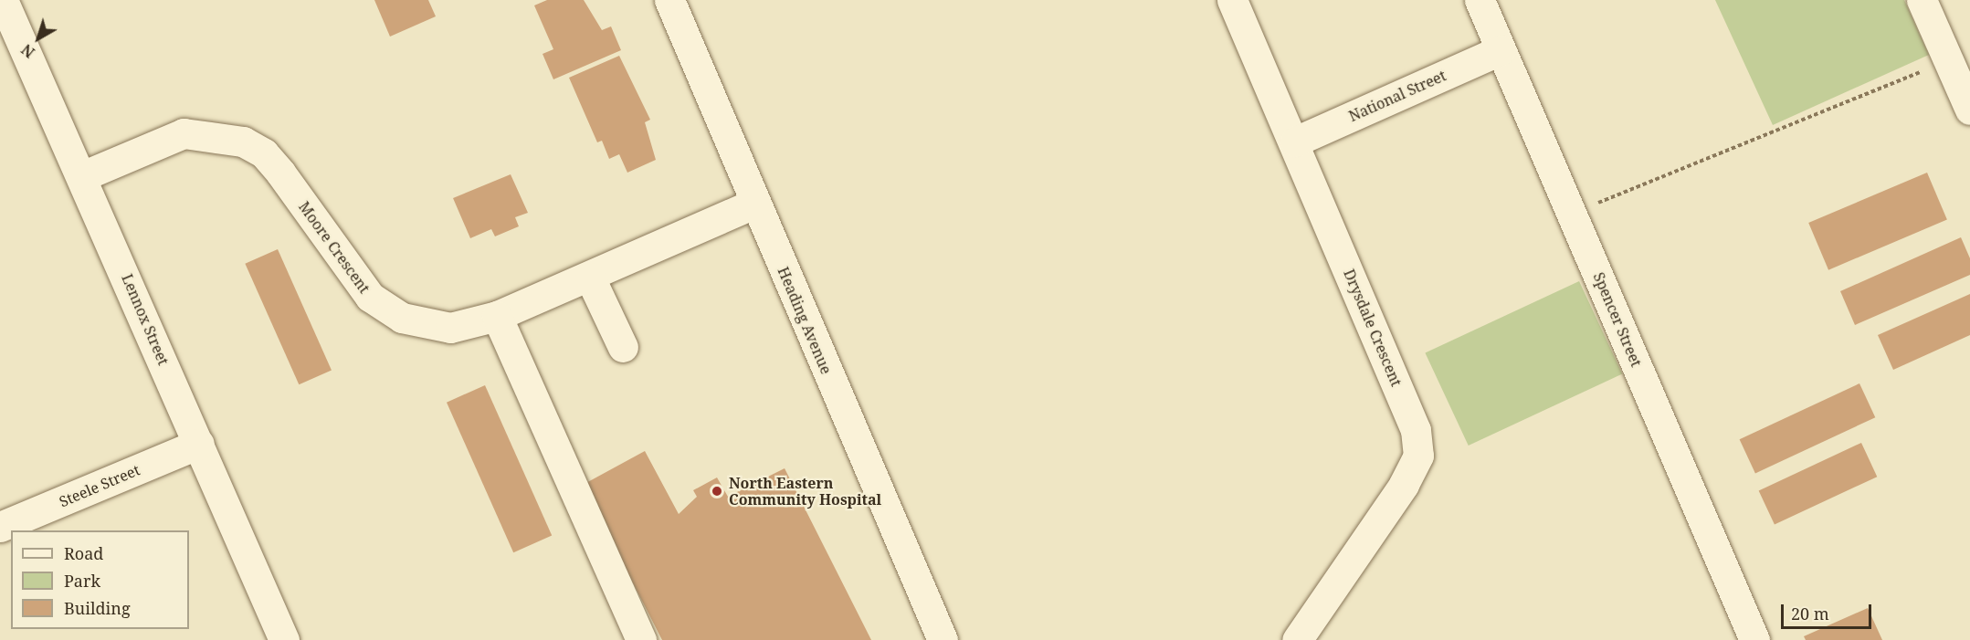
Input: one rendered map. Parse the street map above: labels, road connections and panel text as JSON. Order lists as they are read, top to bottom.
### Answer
{
  "streets": {
    "street": [
      "National Street",
      "Moore Crescent",
      "Lennox Street",
      "Spencer Street",
      "Heading Avenue",
      "Drysdale Crescent",
      "Steele Street"
    ]
  },
  "crossings": [
    ["National Street", "Spencer Street"],
    ["National Street", "Drysdale Crescent"],
    ["Moore Crescent", "Lennox Street"],
    ["Moore Crescent", "Heading Avenue"],
    ["Lennox Street", "Steele Street"]
  ],
  "places": ["North Eastern Community Hospital"],
  "legend": ["Road", "Park", "Building"],
  "scale_bar": "20 m",
  "north": "bottom left"
}
